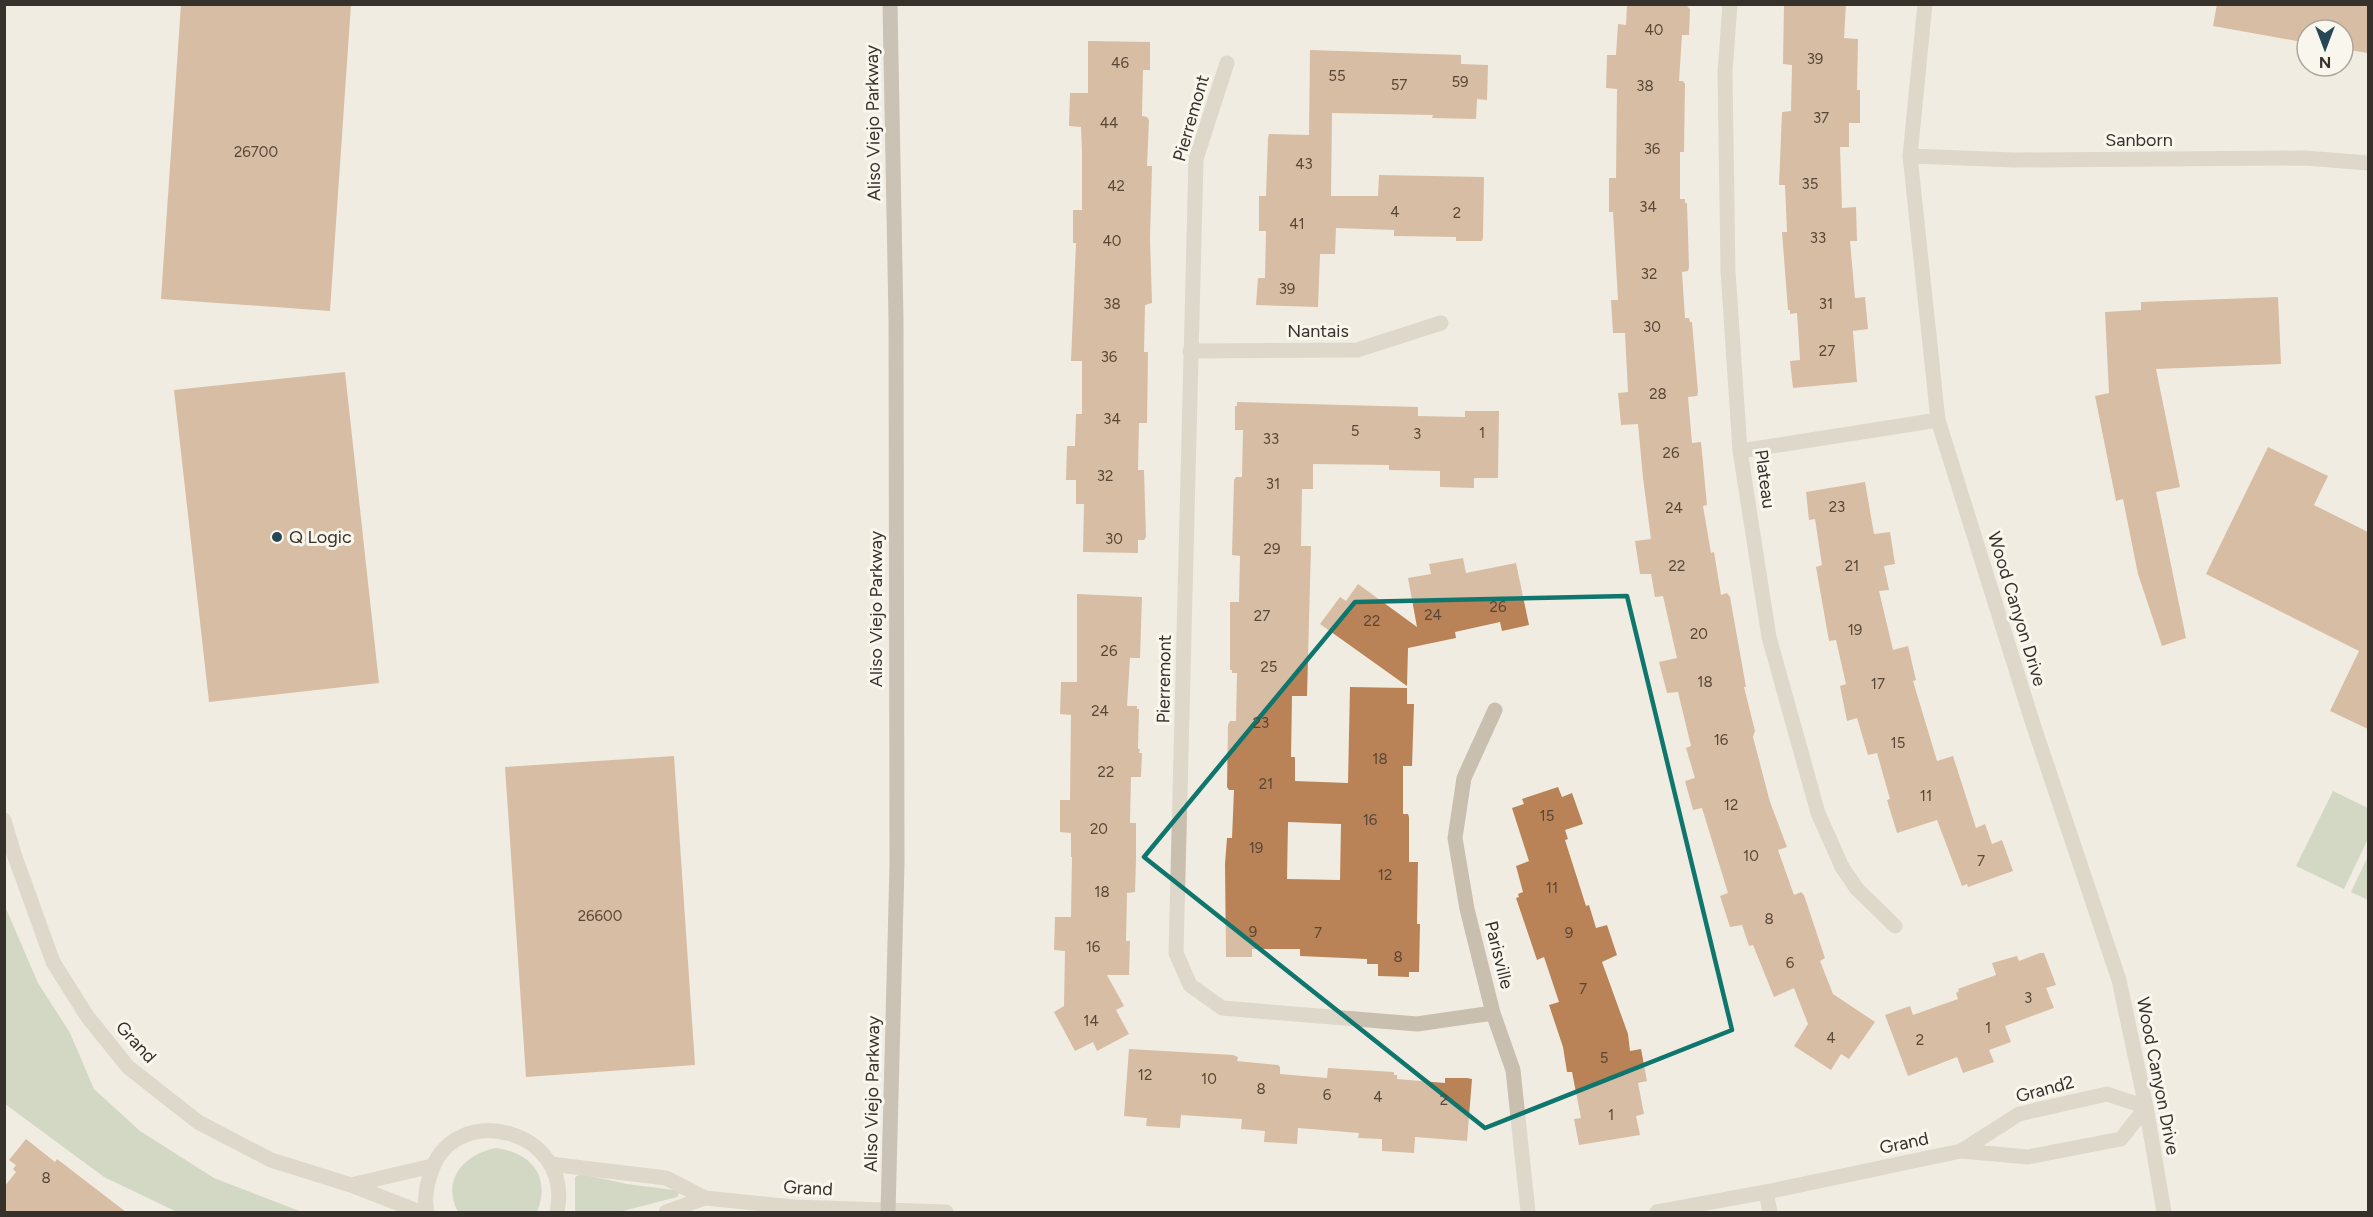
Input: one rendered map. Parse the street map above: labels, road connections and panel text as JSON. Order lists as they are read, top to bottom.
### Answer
{
  "streets": {
    "main road": ["Aliso Viejo Parkway"],
    "street": [
      "Pierremont",
      "Sanborn",
      "Nantais",
      "Plateau",
      "Wood Canyon Drive",
      "Parisville",
      "Grand",
      "Grand2"
    ]
  },
  "crossings": [
    ["Pierremont", "Nantais"],
    ["Pierremont", "Parisville"],
    ["Aliso Viejo Parkway", "Grand"],
    ["Sanborn", "Wood Canyon Drive"],
    ["Wood Canyon Drive", "Grand"],
    ["Wood Canyon Drive", "Grand2"],
    ["Grand", "Grand2"]
  ],
  "places": ["Q Logic"],
  "house_numbers": [
    "40",
    "39",
    "46",
    "55",
    "59",
    "57",
    "38",
    "37",
    "44",
    "36",
    "26700",
    "43",
    "35",
    "42",
    "34",
    "4",
    "2",
    "41",
    "33",
    "40",
    "32",
    "39",
    "38",
    "31",
    "30",
    "27",
    "36",
    "28",
    "34",
    "5",
    "1",
    "3",
    "33",
    "26",
    "32",
    "31",
    "23",
    "24",
    "30",
    "29",
    "22",
    "21",
    "26",
    "24",
    "27",
    "22",
    "19",
    "20",
    "26",
    "25",
    "18",
    "17",
    "24",
    "23",
    "16",
    "15",
    "18",
    "22",
    "21",
    "11",
    "12",
    "15",
    "16",
    "20",
    "19",
    "10",
    "7",
    "12",
    "11",
    "18",
    "26600",
    "8",
    "9",
    "7",
    "9",
    "16",
    "8",
    "6",
    "7",
    "3",
    "14",
    "1",
    "4",
    "2",
    "5",
    "12",
    "10",
    "8",
    "6",
    "4",
    "2",
    "1",
    "8"
  ],
  "north": "bottom"
}
